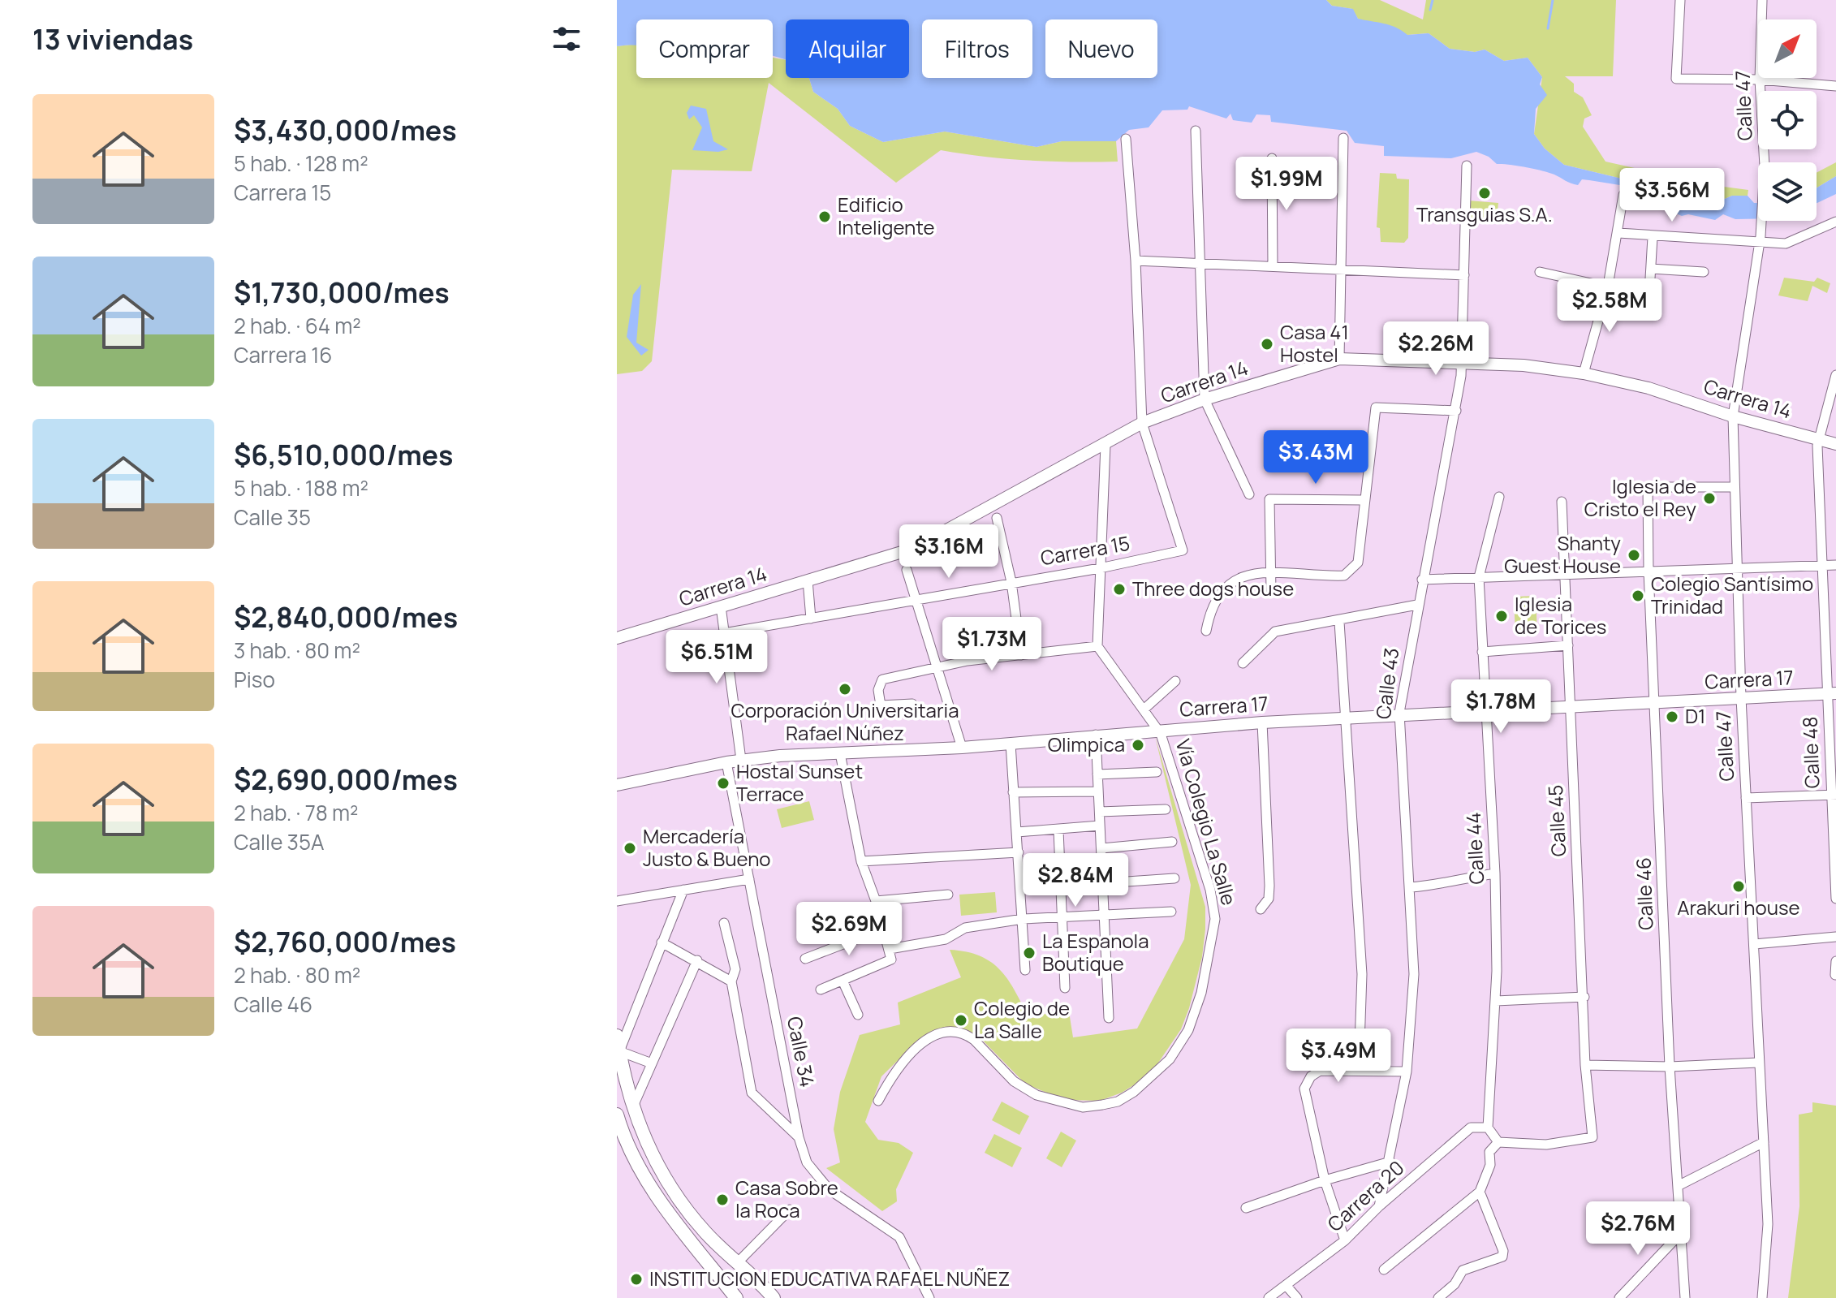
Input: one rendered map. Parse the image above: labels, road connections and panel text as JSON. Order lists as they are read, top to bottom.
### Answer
{
  "streets": {
    "main road": ["Carrera 14", "Carrera 17"],
    "street": [
      "Calle 47",
      "Carrera 15",
      "Calle 43",
      "Calle 48",
      "Calle 45",
      "Vía Colegio La Salle",
      "Calle 44",
      "Calle 46",
      "Calle 34",
      "Carrera 20"
    ]
  },
  "crossings": [
    ["Calle 47", "Carrera 14"],
    ["Calle 47", "Carrera 17"],
    ["Calle 47", "Calle 46"],
    ["Carrera 14", "Carrera 15"],
    ["Carrera 14", "Calle 43"],
    ["Carrera 14", "Calle 48"],
    ["Carrera 17", "Calle 43"],
    ["Carrera 17", "Calle 48"],
    ["Carrera 17", "Calle 45"],
    ["Carrera 17", "Vía Colegio La Salle"],
    ["Carrera 17", "Calle 44"],
    ["Carrera 17", "Calle 46"],
    ["Carrera 17", "Calle 34"],
    ["Calle 43", "Carrera 20"],
    ["Calle 44", "Carrera 20"]
  ],
  "places": [
    "Transguias S.A.",
    "Edificio Inteligente",
    "Casa 41 Hostel",
    "Iglesia de Cristo el Rey",
    "Shanty Guest House",
    "Three dogs house",
    "Colegio Santísimo Trinidad",
    "Iglesia de Torices",
    "Corporación Universitaria Rafael Núñez",
    "D1",
    "Olimpica",
    "Hostal Sunset Terrace",
    "Mercadería Justo & Bueno",
    "Arakuri house",
    "La Espanola Boutique",
    "Colegio de La Salle",
    "Casa Sobre la Roca",
    "INSTITUCION EDUCATIVA RAFAEL NUÑEZ"
  ],
  "north": "top right",
  "page": {
    "heading": "13 viviendas",
    "chip": [
      "Comprar",
      "Alquilar",
      "Filtros",
      "Nuevo"
    ],
    "list": [
      {
        "name": "$3,430,000/mes",
        "note": "5 hab. · 128 m² · Carrera 15"
      },
      {
        "name": "$1,730,000/mes",
        "note": "2 hab. · 64 m² · Carrera 16"
      },
      {
        "name": "$6,510,000/mes",
        "note": "5 hab. · 188 m² · Calle 35"
      },
      {
        "name": "$2,840,000/mes",
        "note": "3 hab. · 80 m² · Piso"
      },
      {
        "name": "$2,690,000/mes",
        "note": "2 hab. · 78 m² · Calle 35A"
      },
      {
        "name": "$2,760,000/mes",
        "note": "2 hab. · 80 m² · Calle 46"
      }
    ],
    "price": [
      "$1.99M",
      "$3.56M",
      "$2.58M",
      "$2.26M",
      "$3.43M",
      "$3.16M",
      "$1.73M",
      "$6.51M",
      "$1.78M",
      "$2.84M",
      "$2.69M",
      "$3.49M",
      "$2.76M"
    ]
  }
}
